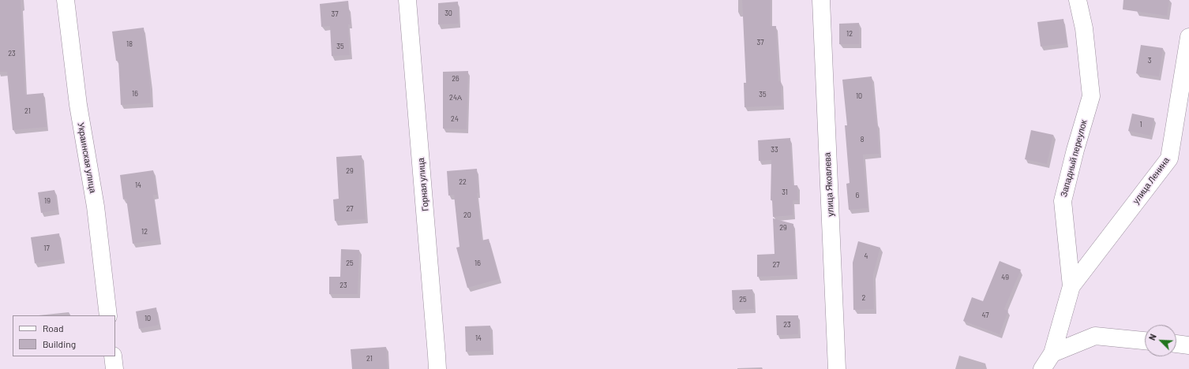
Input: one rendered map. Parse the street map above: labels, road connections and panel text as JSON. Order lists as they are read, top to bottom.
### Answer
{
  "streets": {
    "street": [
      "Украинская улица",
      "Западный переулок",
      "улица Ленина",
      "Горная улица",
      "улица Яковлева"
    ]
  },
  "crossings": [
    ["Западный переулок", "улица Ленина"]
  ],
  "house_numbers": [
    "30",
    "37",
    "12",
    "37",
    "18",
    "35",
    "23",
    "3",
    "26",
    "16",
    "35",
    "10",
    "24А",
    "21",
    "24",
    "1",
    "8",
    "33",
    "29",
    "22",
    "14",
    "31",
    "6",
    "19",
    "27",
    "20",
    "29",
    "12",
    "17",
    "4",
    "25",
    "16",
    "27",
    "49",
    "23",
    "2",
    "25",
    "47",
    "10",
    "23",
    "14",
    "21"
  ],
  "legend": ["Road", "Building"],
  "north": "top left"
}
